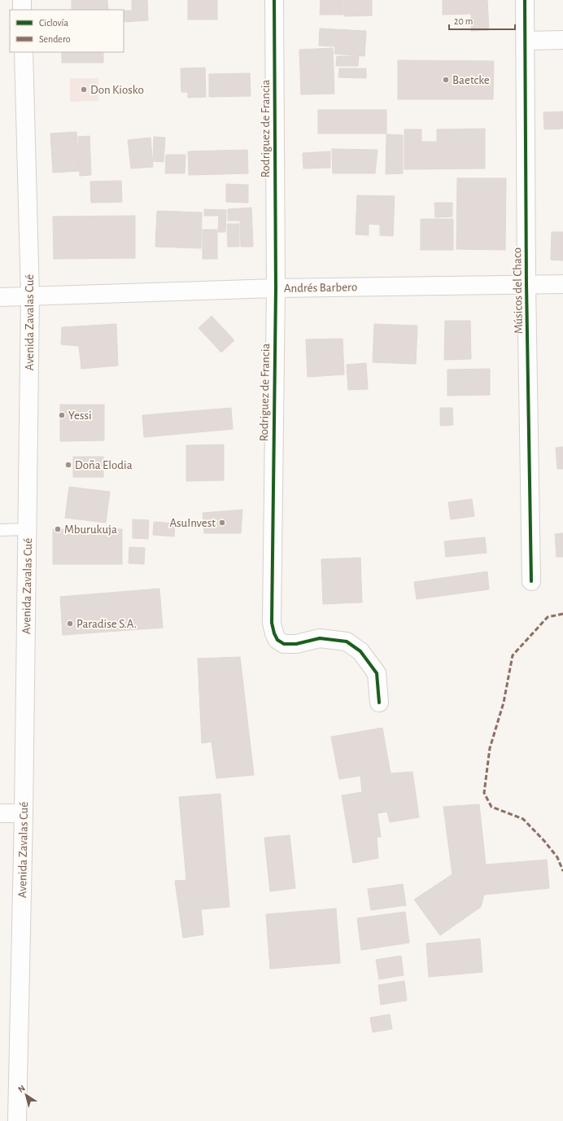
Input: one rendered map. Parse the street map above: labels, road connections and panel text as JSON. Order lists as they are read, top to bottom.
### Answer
{
  "streets": {
    "street": [
      "Rodriguez de Francia",
      "Andrés Barbero",
      "Músicos del Chaco",
      "Avenida Zavalas Cué"
    ]
  },
  "crossings": [
    ["Rodriguez de Francia", "Andrés Barbero"],
    ["Andrés Barbero", "Músicos del Chaco"],
    ["Andrés Barbero", "Avenida Zavalas Cué"]
  ],
  "places": [
    "Baetcke",
    "Don Kiosko",
    "Yessi",
    "Doña Elodia",
    "AsuInvest",
    "Mburukuja",
    "Paradise S.A."
  ],
  "legend": ["Ciclovía", "Sendero"],
  "scale_bar": "20 m",
  "north": "top left"
}
